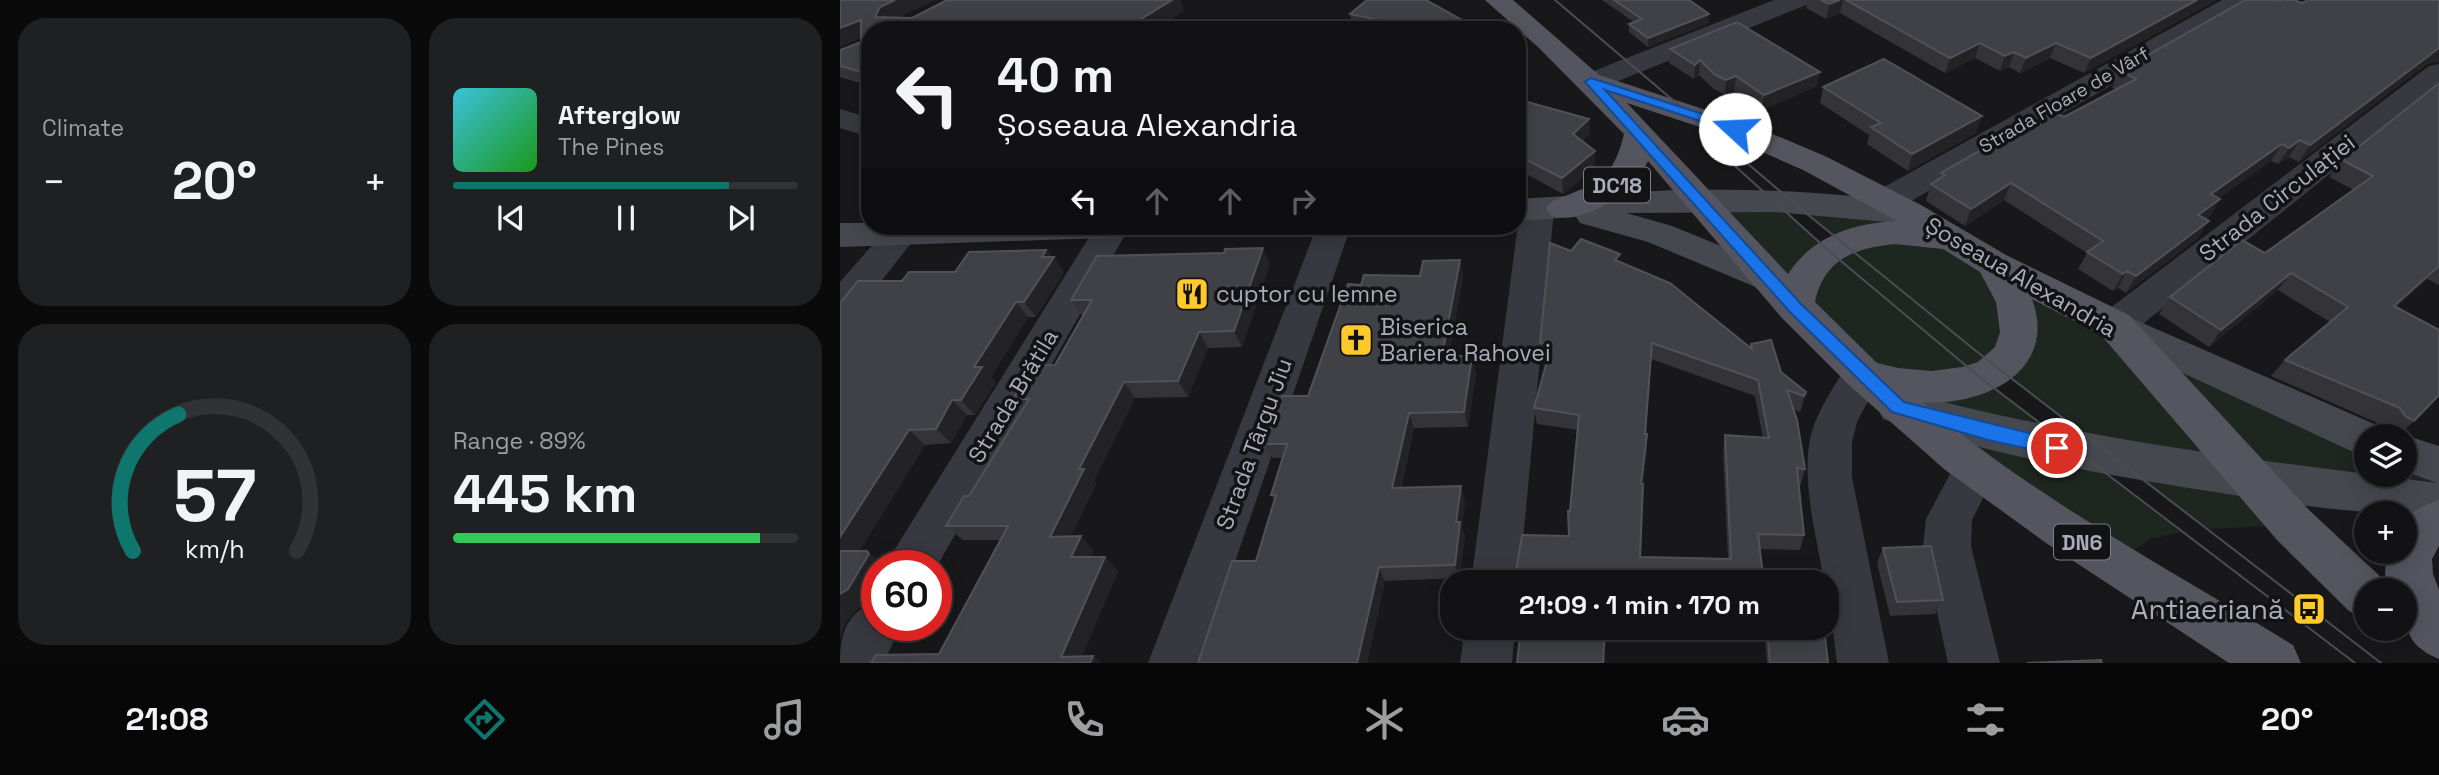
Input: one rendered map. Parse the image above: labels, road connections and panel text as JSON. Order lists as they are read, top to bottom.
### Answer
{
  "streets": {
    "main road": ["DC18", "Șoseaua Alexandria", "DN6"],
    "street": [
      "Strada Floare de Vârf",
      "Strada Circulației",
      "Strada Brătila",
      "Strada Târgu Jiu"
    ]
  },
  "crossings": [
    ["Strada Floare de Vârf", "Șoseaua Alexandria"],
    ["Strada Floare de Vârf", "DN6"],
    ["DC18", "Șoseaua Alexandria"],
    ["DC18", "DN6"],
    ["Strada Circulației", "Șoseaua Alexandria"],
    ["Șoseaua Alexandria", "DN6"]
  ],
  "places": {
    "restaurant": ["cuptor cu lemne"],
    "church": ["Biserica Bariera Rahovei"],
    "bus stop": ["Antiaeriană"]
  },
  "page": {
    "tile": [
      "Climate",
      ["Range · 89%", "445 km"]
    ],
    "turn": ["40 m", "Șoseaua Alexandria"],
    "song": ["Afterglow", "The Pines"],
    "heat": ["−", "20°", "+"],
    "map_buttons": ["+", "−"],
    "limit": "60",
    "trip": "21:09 · 1 min · 170 m",
    "tabs": ["21:08", "20°"],
    "gauge": ["57", "km/h"]
  }
}
